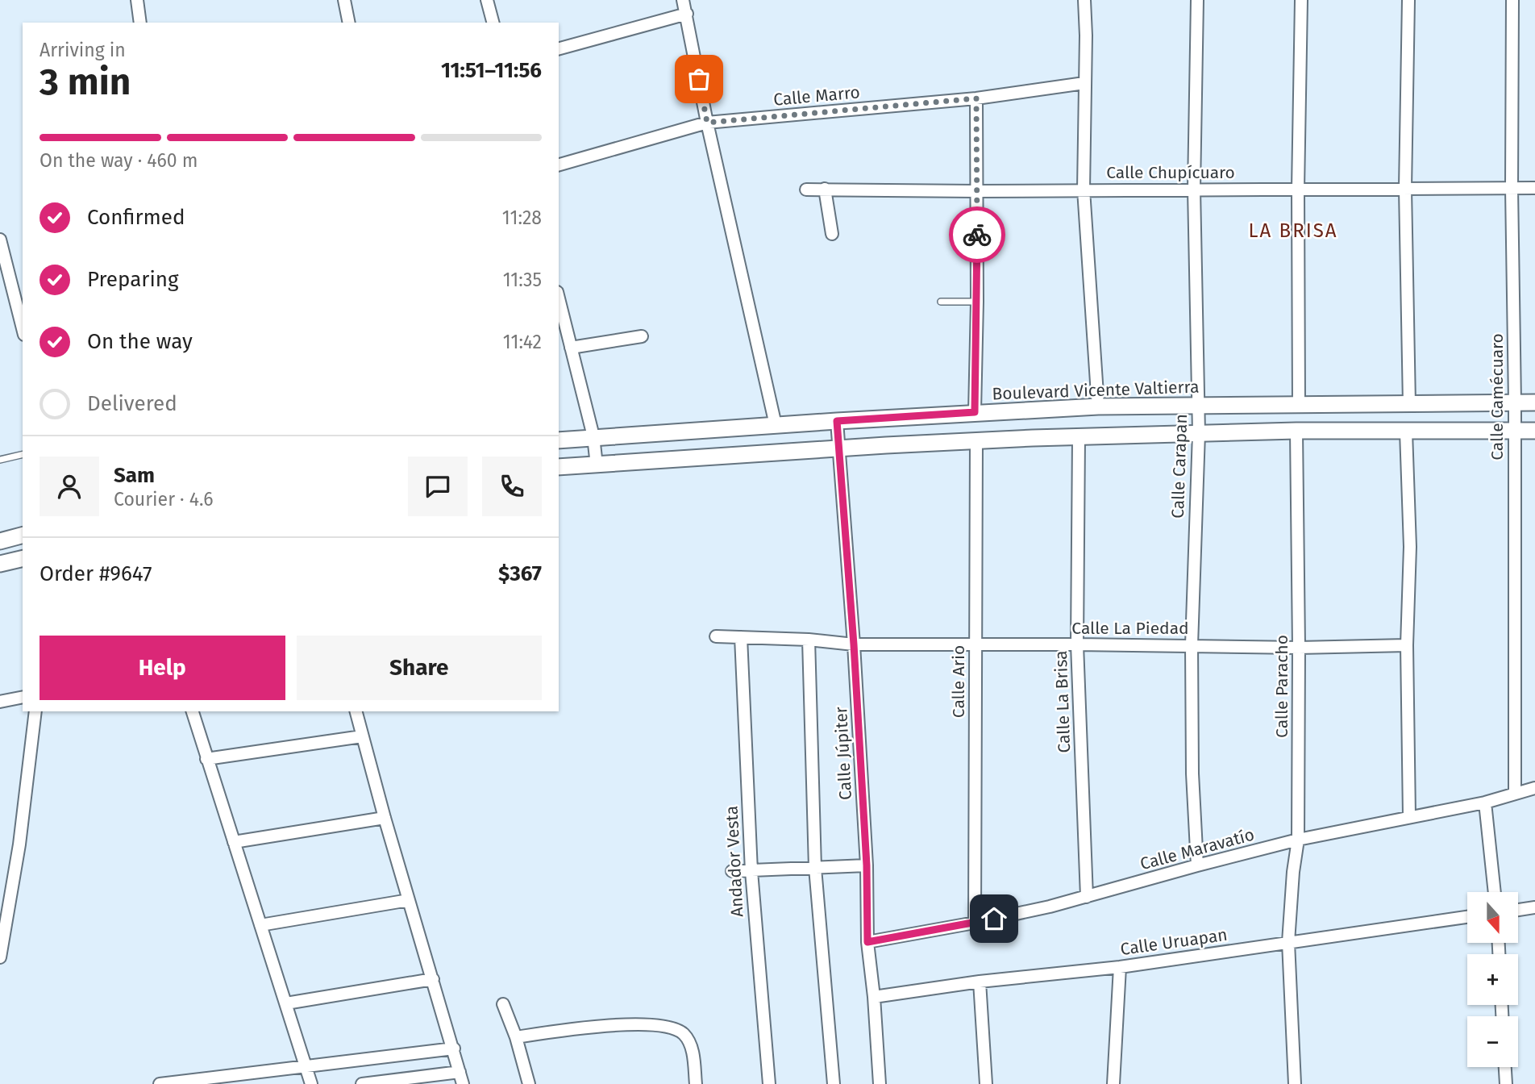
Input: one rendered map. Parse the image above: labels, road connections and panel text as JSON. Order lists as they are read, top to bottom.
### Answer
{
  "streets": {
    "main road": ["Boulevard Vicente Valtierra"],
    "street": [
      "Calle Marro",
      "Calle Chupícuaro",
      "Calle Camécuaro",
      "Calle Carapan",
      "Calle La Piedad",
      "Calle Ario",
      "Calle Paracho",
      "Calle La Brisa",
      "Calle Júpiter",
      "Calle Maravatío",
      "Andador Vesta",
      "Calle Uruapan"
    ]
  },
  "crossings": [
    ["Calle Chupícuaro", "Calle Camécuaro"],
    ["Calle Chupícuaro", "Calle Carapan"],
    ["Boulevard Vicente Valtierra", "Calle Camécuaro"],
    ["Boulevard Vicente Valtierra", "Calle Carapan"],
    ["Boulevard Vicente Valtierra", "Calle Júpiter"],
    ["Calle Camécuaro", "Calle Maravatío"],
    ["Calle Carapan", "Calle La Piedad"],
    ["Calle Carapan", "Calle Maravatío"],
    ["Calle La Piedad", "Calle Ario"],
    ["Calle La Piedad", "Calle Paracho"],
    ["Calle La Piedad", "Calle La Brisa"],
    ["Calle La Piedad", "Calle Júpiter"],
    ["Calle La Piedad", "Andador Vesta"],
    ["Calle Ario", "Calle Maravatío"],
    ["Calle Paracho", "Calle Maravatío"],
    ["Calle Paracho", "Calle Uruapan"],
    ["Calle La Brisa", "Calle Maravatío"],
    ["Calle Júpiter", "Calle Maravatío"],
    ["Calle Júpiter", "Calle Uruapan"]
  ],
  "districts": ["LA BRISA"],
  "north": "bottom",
  "page": {
    "heading": ["3 min", "Arriving in", "11:51–11:56"],
    "panel": [
      "Sam",
      "Courier · 4.6",
      "Order #9647",
      "$367"
    ],
    "bar": "On the way · 460 m",
    "list": [
      ["Confirmed", "11:28"],
      ["Preparing", "11:35"],
      ["On the way", "11:42"],
      "Delivered"
    ],
    "buttons": ["Help", "Share"],
    "map_buttons": ["+", "−"]
  }
}
